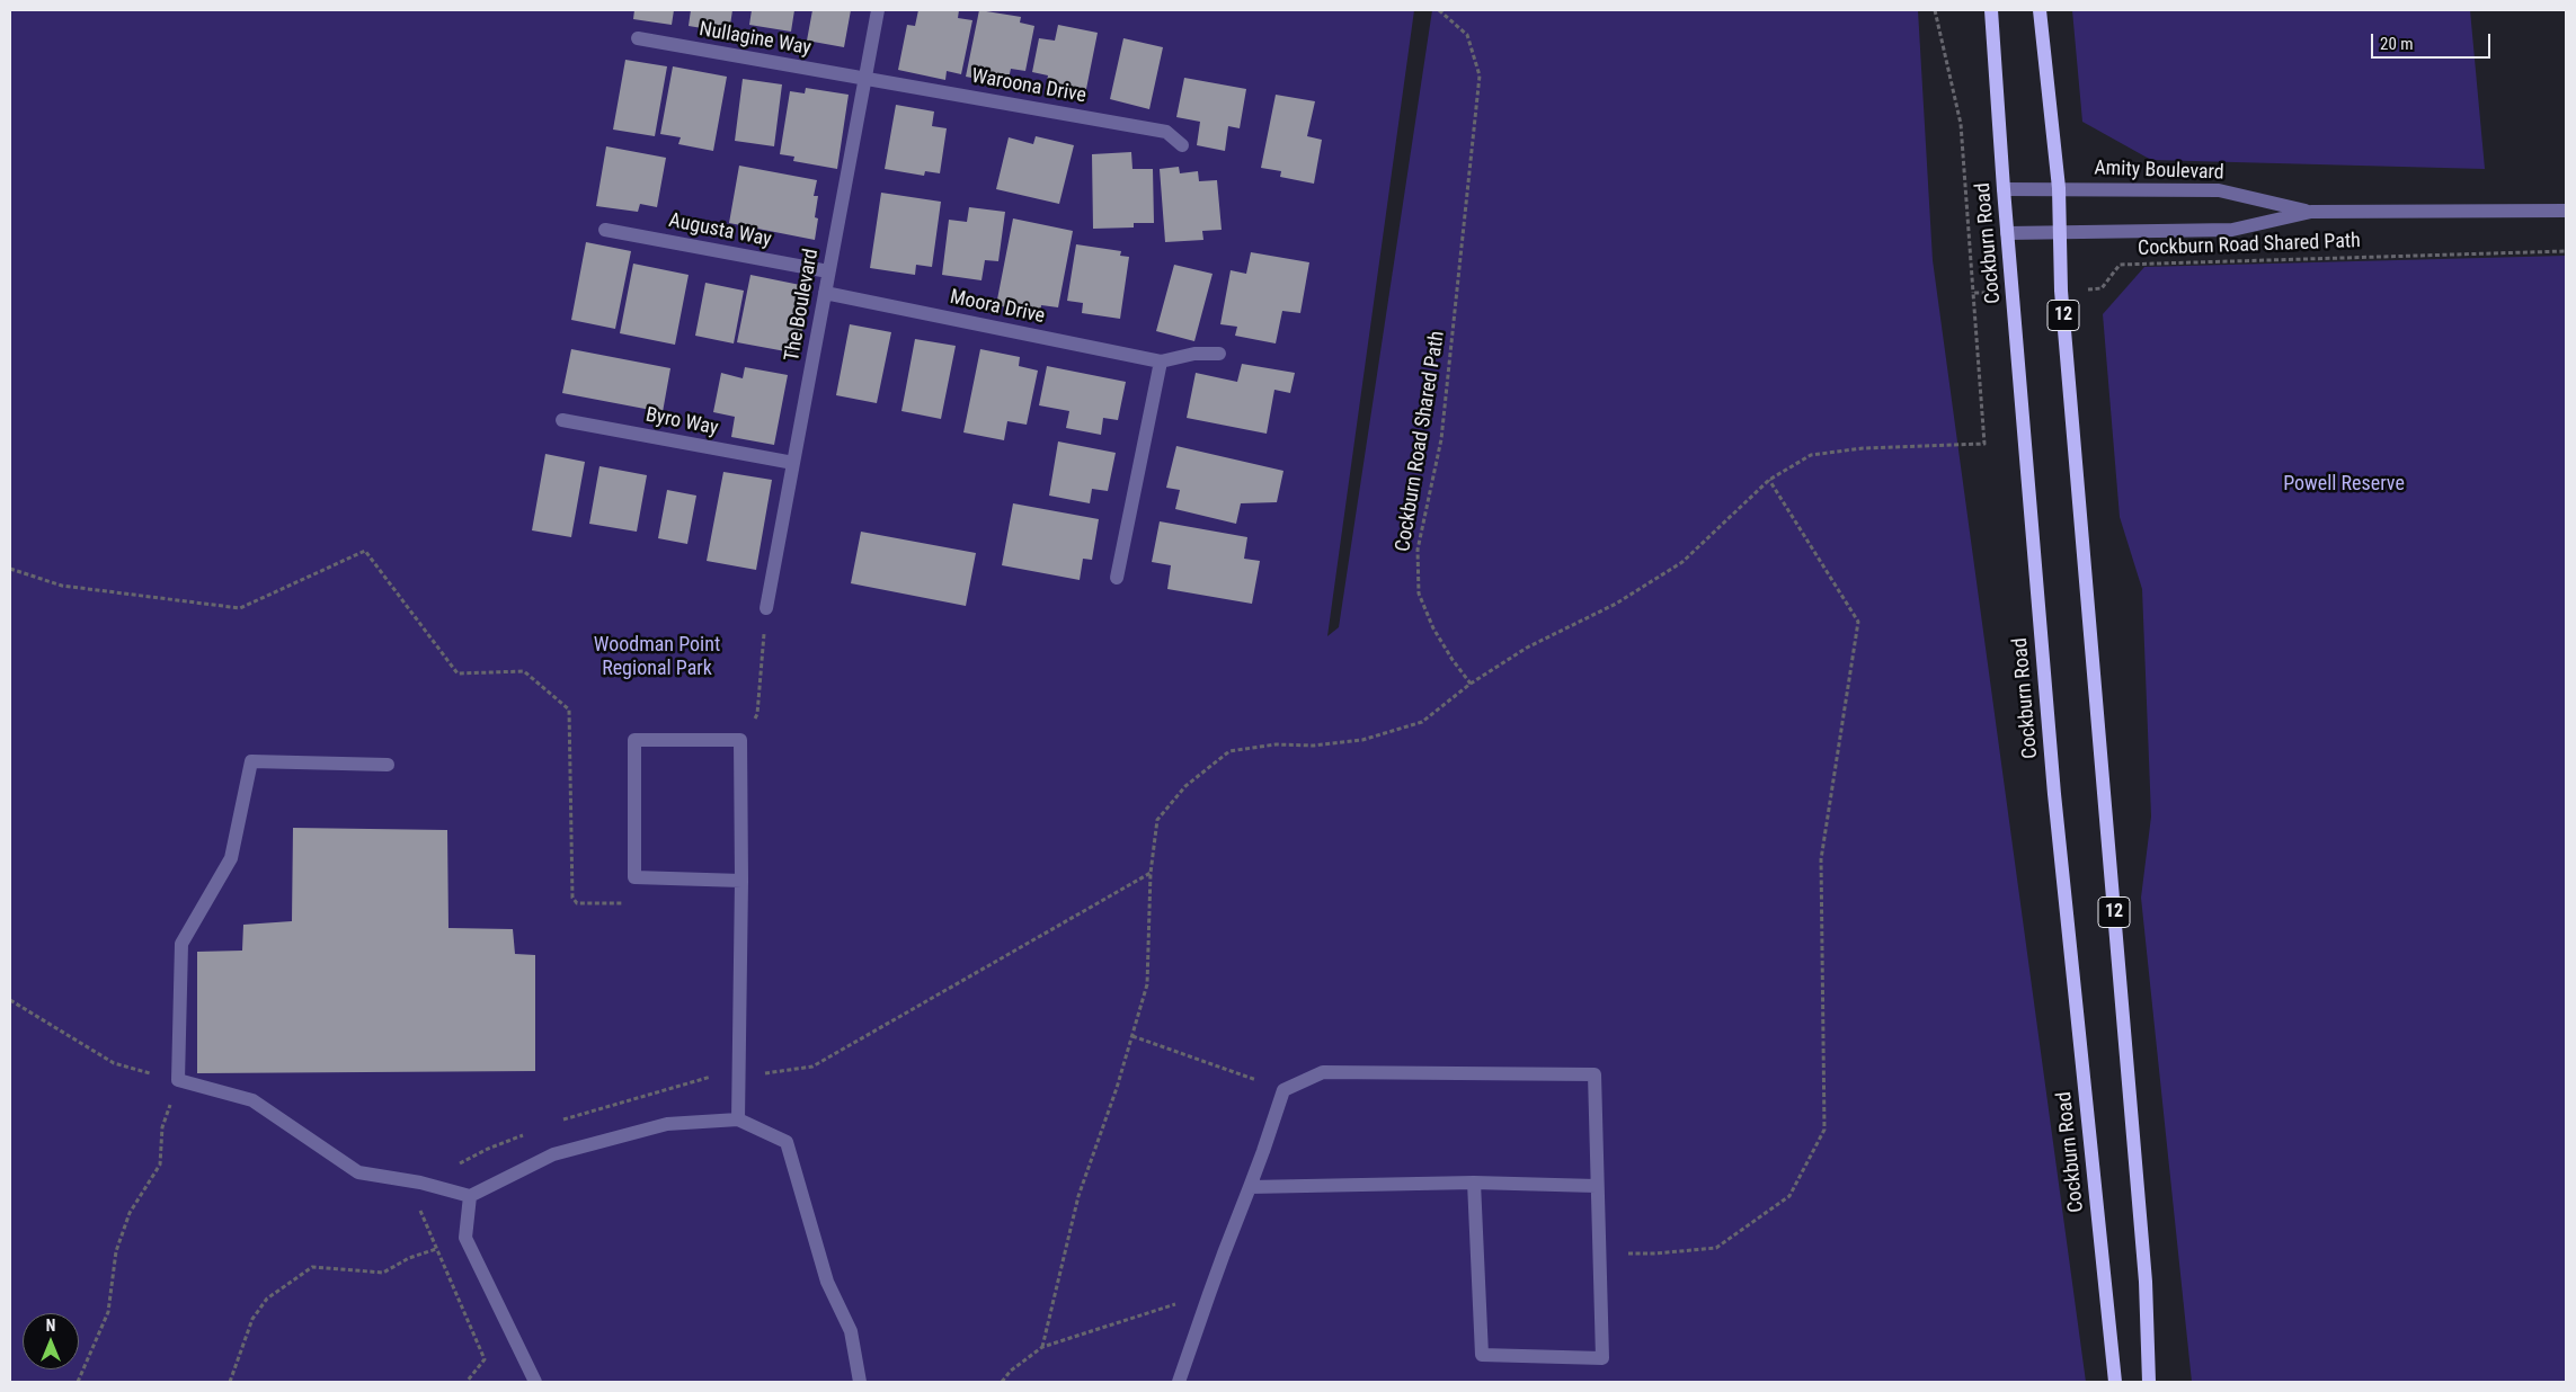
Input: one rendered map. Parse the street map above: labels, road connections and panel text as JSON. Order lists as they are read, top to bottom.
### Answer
{
  "streets": {
    "main road": ["Cockburn Road", "12"],
    "street": [
      "Nullagine Way",
      "Waroona Drive",
      "Amity Boulevard",
      "Augusta Way",
      "The Boulevard",
      "Moora Drive",
      "Byro Way"
    ],
    "path": ["Cockburn Road Shared Path"]
  },
  "crossings": [
    ["Nullagine Way", "Waroona Drive"],
    ["Nullagine Way", "The Boulevard"],
    ["Waroona Drive", "The Boulevard"],
    ["Amity Boulevard", "Cockburn Road"],
    ["Amity Boulevard", "12"],
    ["Augusta Way", "The Boulevard"],
    ["Cockburn Road Shared Path", "12"],
    ["The Boulevard", "Moora Drive"],
    ["The Boulevard", "Byro Way"]
  ],
  "parks": ["Powell Reserve", "Woodman Point Regional Park"],
  "scale_bar": "20 m",
  "north": "top"
}
